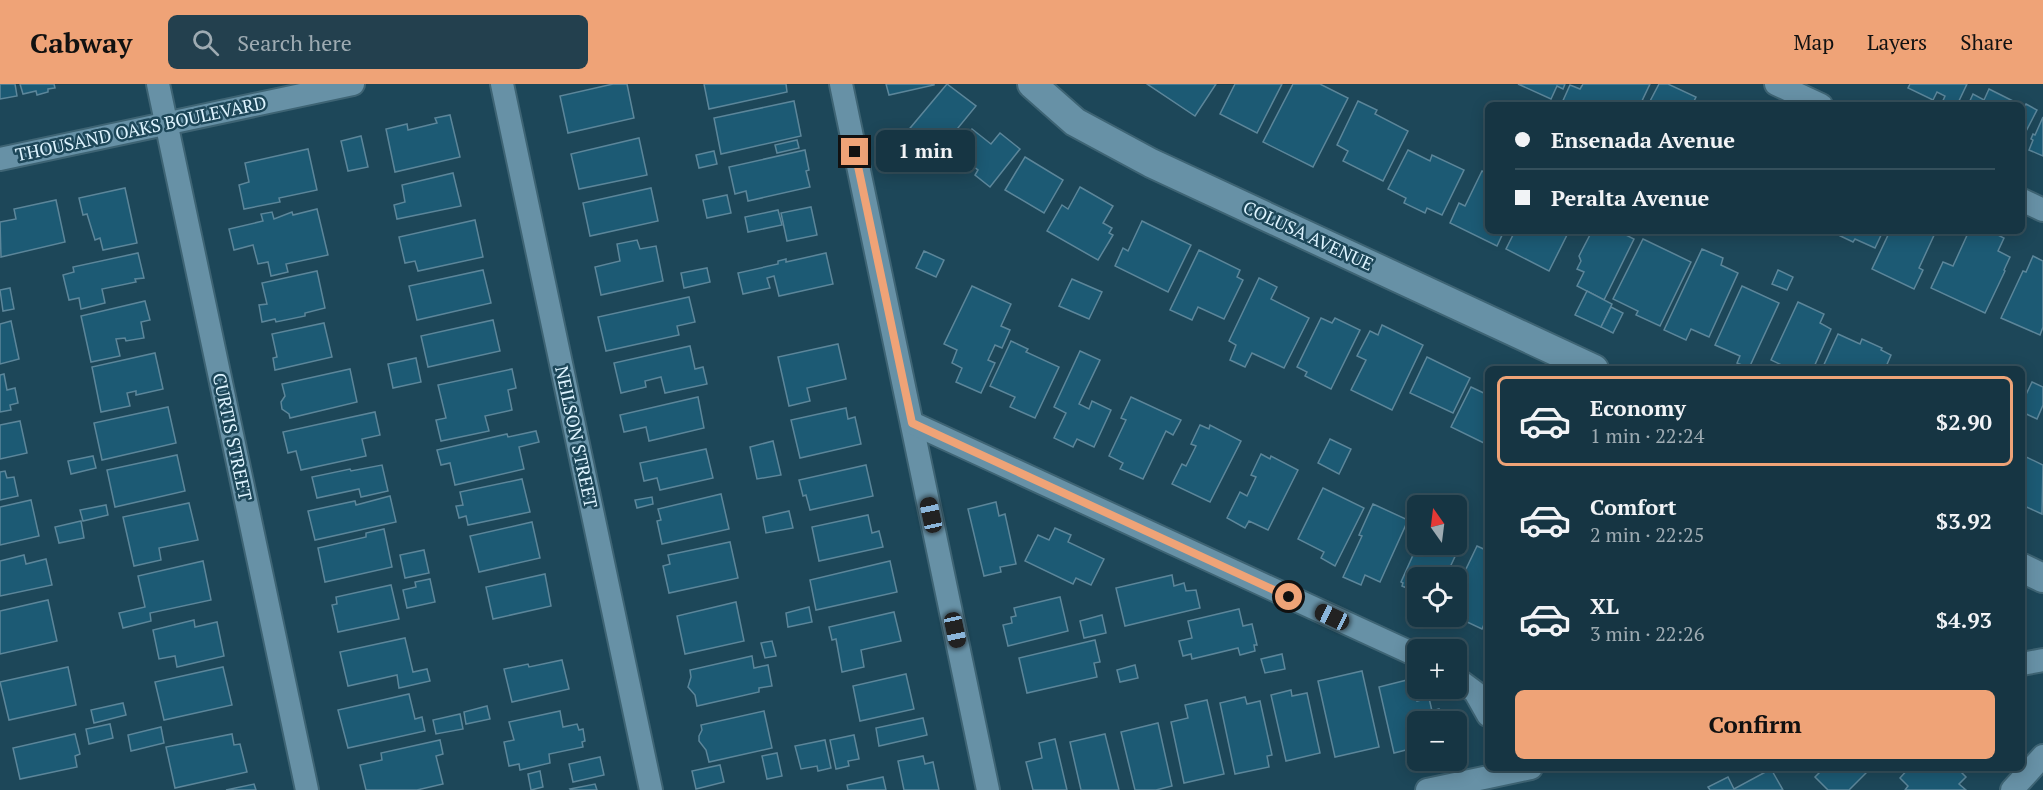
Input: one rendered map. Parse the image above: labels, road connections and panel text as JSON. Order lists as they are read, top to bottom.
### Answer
{
  "streets": {
    "street": [
      "THOUSAND OAKS BOULEVARD",
      "COLUSA AVENUE",
      "CURTIS STREET",
      "NEILSON STREET"
    ]
  },
  "crossings": [
    ["THOUSAND OAKS BOULEVARD", "CURTIS STREET"]
  ],
  "north": "top",
  "page": {
    "header": "Cabway",
    "search": "Search here",
    "nav": ["Map", "Layers", "Share"],
    "banner": ["Ensenada Avenue", "Peralta Avenue"],
    "bubble": "1 min",
    "list": [
      {
        "name": "Economy",
        "note": "1 min · 22:24",
        "value": "$2.90"
      },
      {
        "name": "Comfort",
        "note": "2 min · 22:25",
        "value": "$3.92"
      },
      {
        "name": "XL",
        "note": "3 min · 22:26",
        "value": "$4.93"
      }
    ],
    "map_buttons": ["+", "−"],
    "buttons": "Confirm"
  }
}
